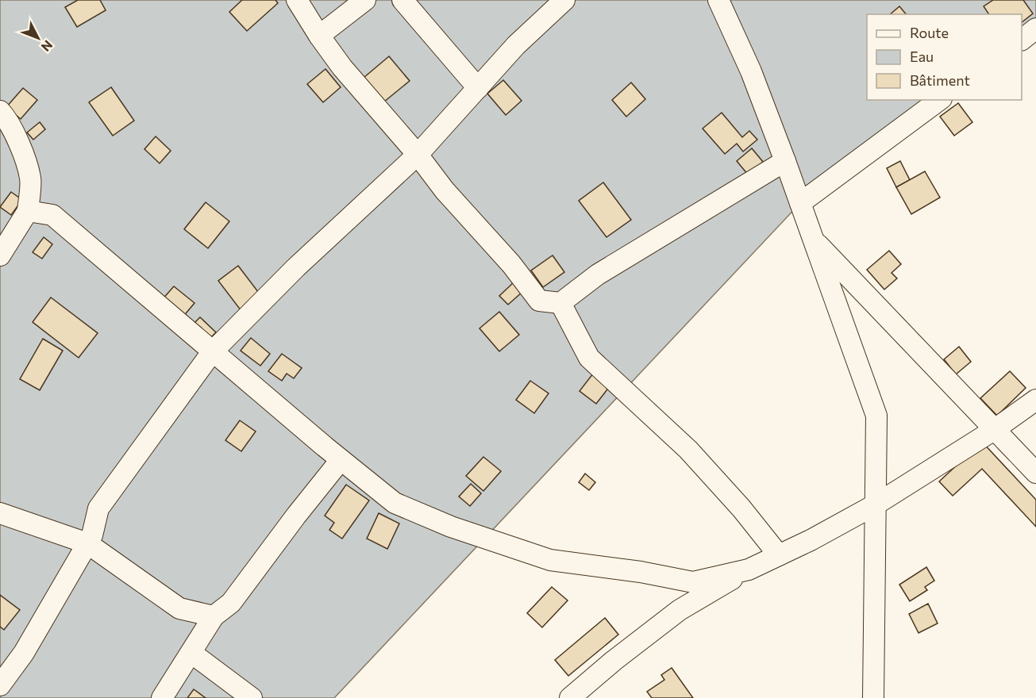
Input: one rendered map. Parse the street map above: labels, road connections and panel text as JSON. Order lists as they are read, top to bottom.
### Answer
{
  "legend": ["Route", "Eau", "Bâtiment"],
  "north": "bottom right"
}
